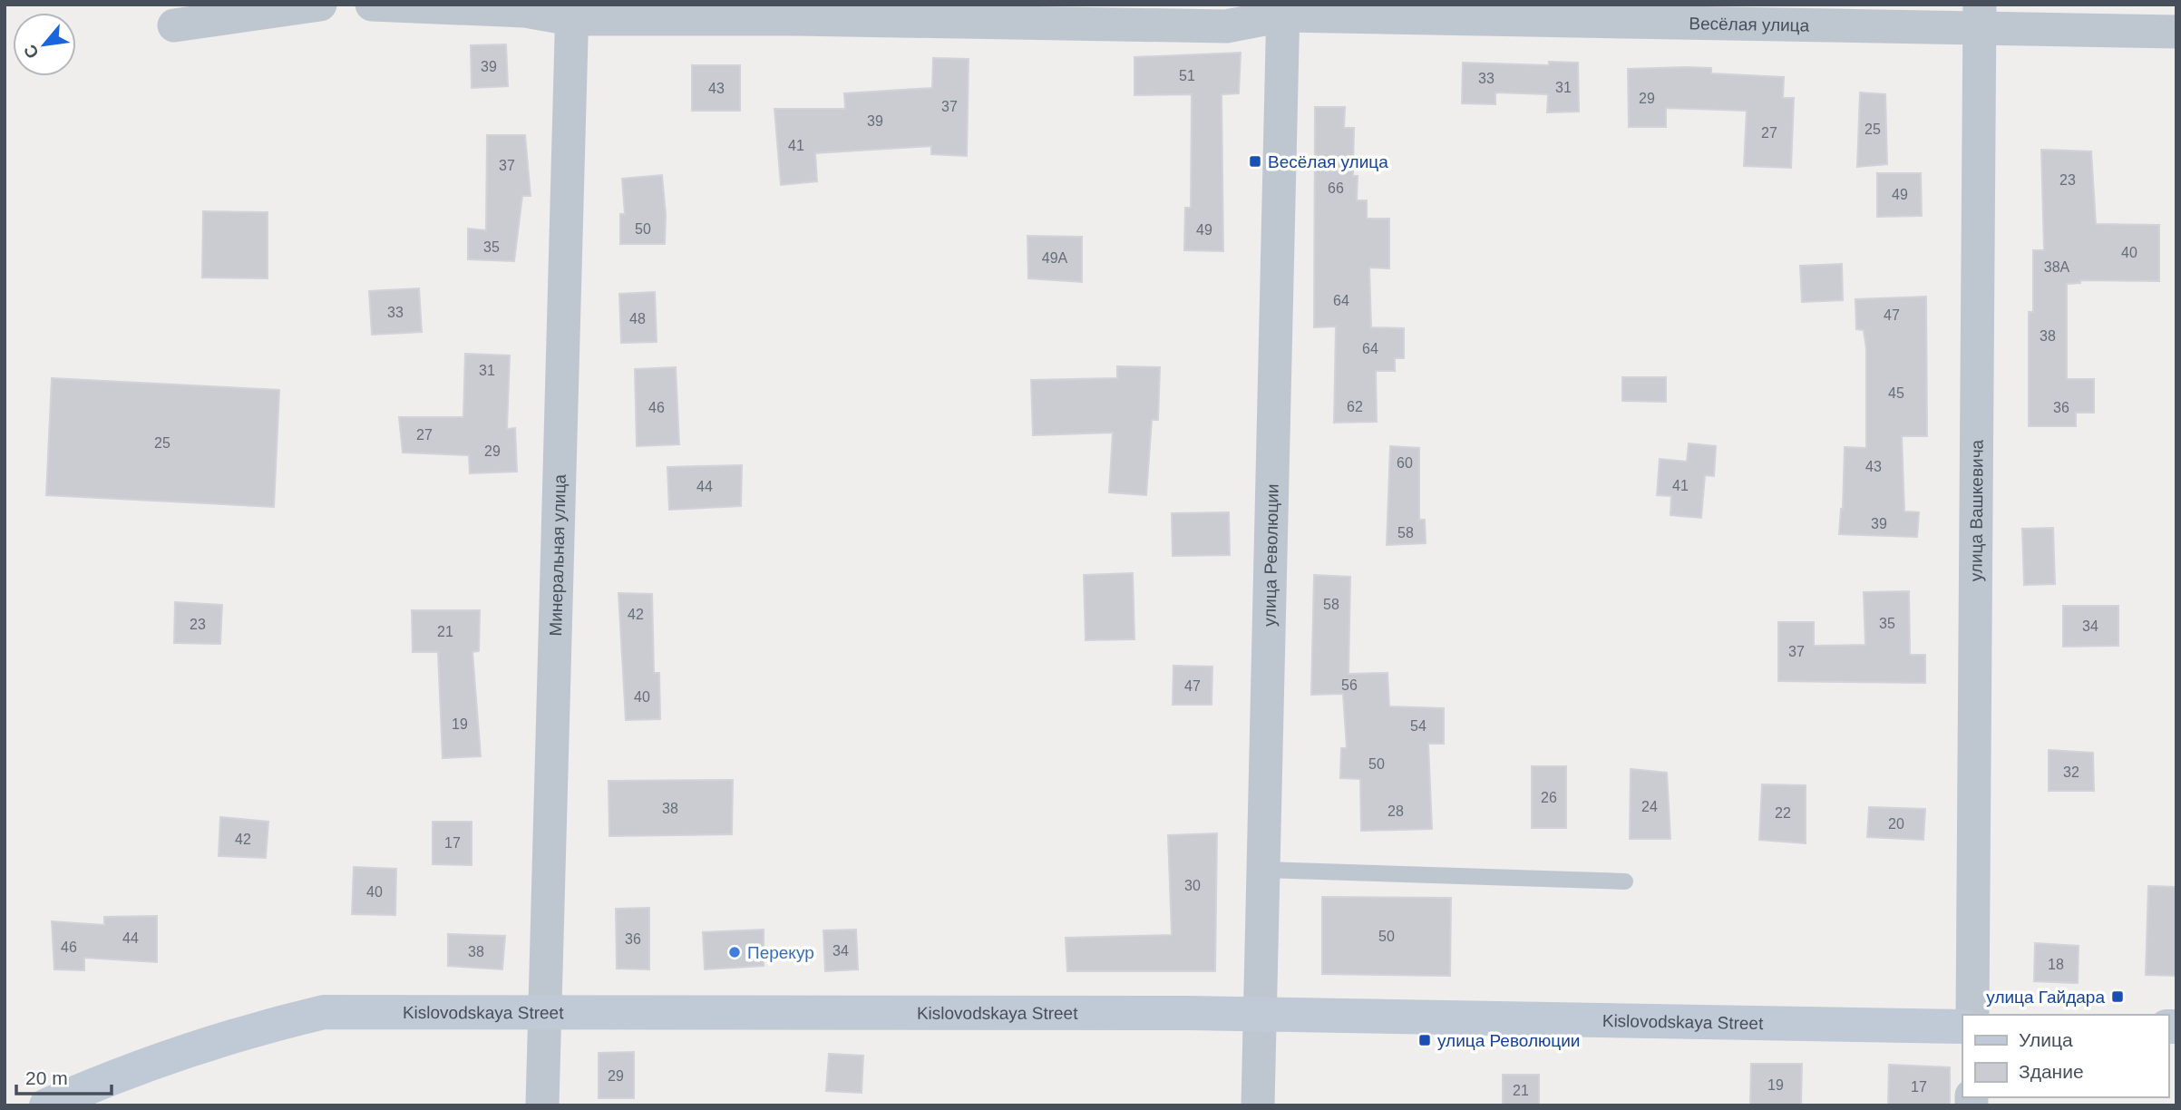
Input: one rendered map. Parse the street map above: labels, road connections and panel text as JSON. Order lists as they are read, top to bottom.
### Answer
{
  "streets": {
    "main road": ["Kislovodskaya Street"],
    "street": [
      "Весёлая улица",
      "улица Вашкевича",
      "Минеральная улица",
      "улица Революции"
    ]
  },
  "crossings": [
    ["Весёлая улица", "улица Вашкевича"],
    ["Весёлая улица", "Минеральная улица"],
    ["Весёлая улица", "улица Революции"],
    ["Минеральная улица", "Kislovodskaya Street"],
    ["улица Революции", "Kislovodskaya Street"]
  ],
  "places": {
    "transit": ["Весёлая улица", "улица Гайдара", "улица Революции"],
    "other": ["Перекур"]
  },
  "house_numbers": [
    "39",
    "51",
    "33",
    "31",
    "43",
    "29",
    "37",
    "39",
    "25",
    "27",
    "41",
    "37",
    "23",
    "66",
    "49",
    "50",
    "49",
    "35",
    "40",
    "49А",
    "38А",
    "64",
    "33",
    "47",
    "48",
    "38",
    "64",
    "31",
    "45",
    "62",
    "46",
    "36",
    "27",
    "25",
    "29",
    "60",
    "43",
    "41",
    "44",
    "39",
    "58",
    "58",
    "42",
    "35",
    "23",
    "34",
    "21",
    "37",
    "56",
    "47",
    "40",
    "19",
    "54",
    "50",
    "32",
    "26",
    "24",
    "38",
    "28",
    "22",
    "20",
    "42",
    "17",
    "30",
    "40",
    "50",
    "44",
    "36",
    "46",
    "34",
    "38",
    "18",
    "29",
    "19",
    "17",
    "21"
  ],
  "legend": ["Улица", "Здание"],
  "scale_bar": "20 m",
  "north": "bottom left"
}
